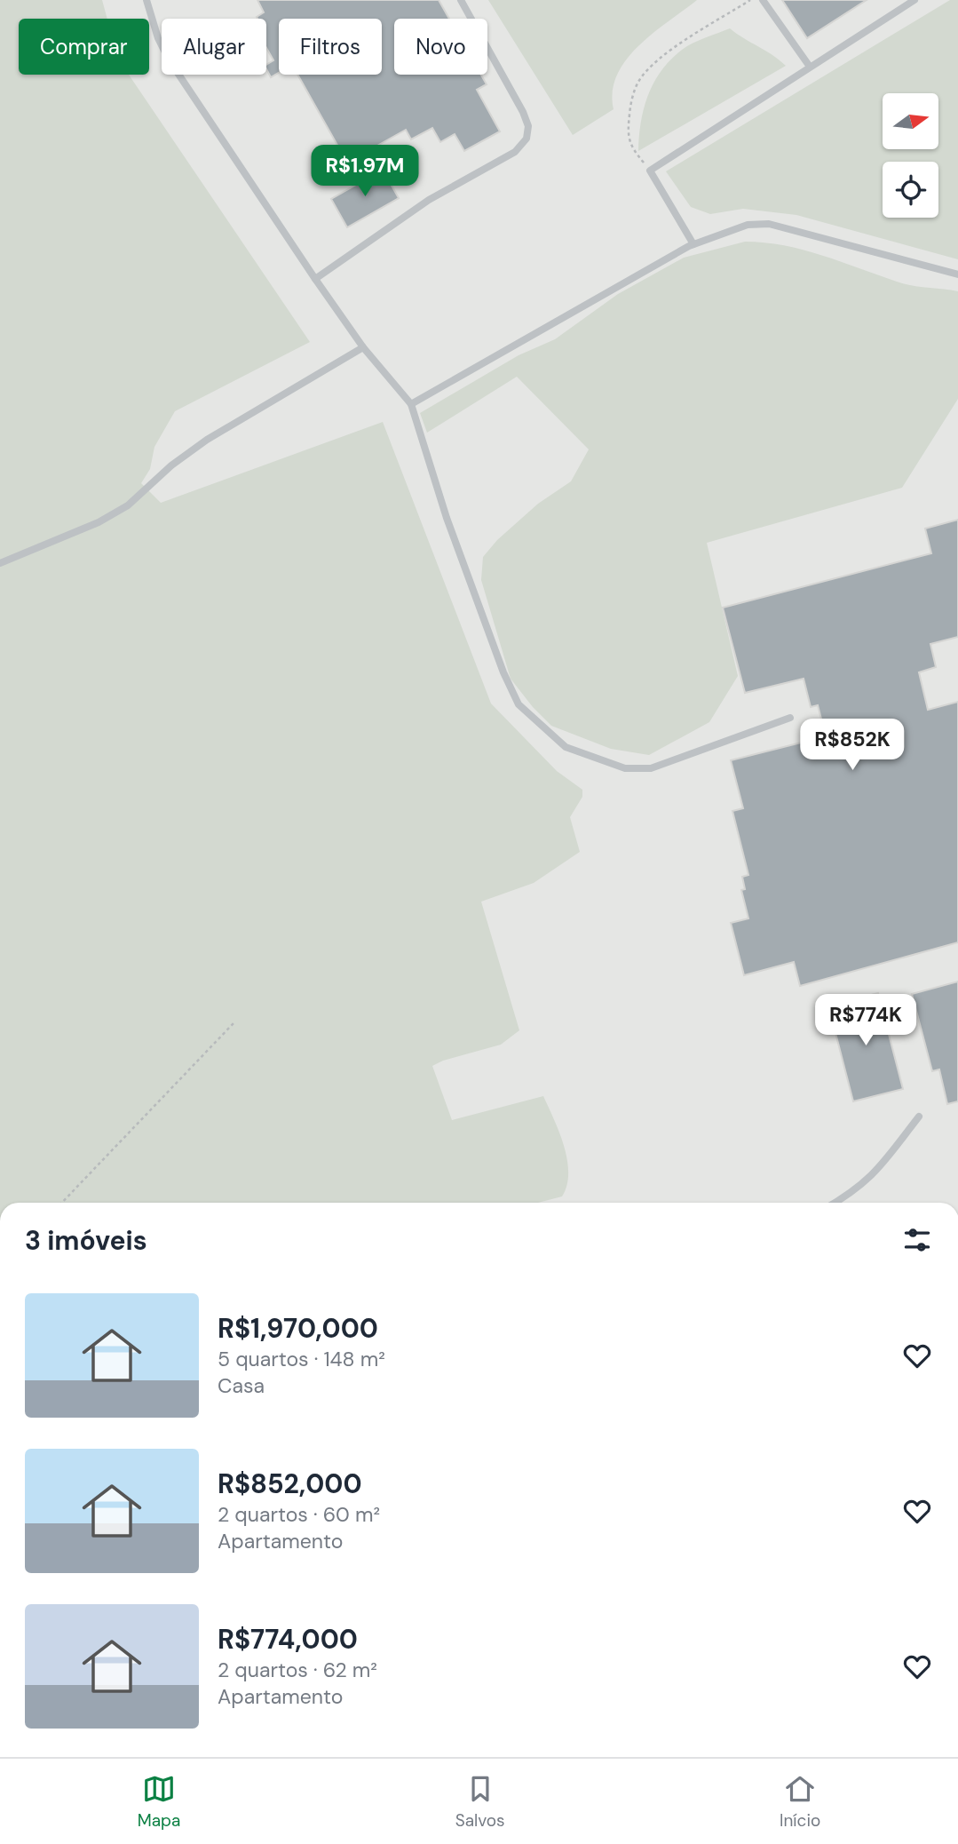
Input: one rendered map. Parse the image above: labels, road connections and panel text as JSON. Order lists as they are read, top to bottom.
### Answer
{
  "north": "right",
  "page": {
    "chip": [
      "Comprar",
      "Alugar",
      "Filtros",
      "Novo"
    ],
    "price": ["R$1.97M", "R$852K", "R$774K"],
    "heading": "3 imóveis",
    "list": [
      {
        "name": "R$1,970,000",
        "note": "5 quartos · 148 m² · Casa"
      },
      {
        "name": "R$852,000",
        "note": "2 quartos · 60 m² · Apartamento"
      },
      {
        "name": "R$774,000",
        "note": "2 quartos · 62 m² · Apartamento"
      }
    ],
    "tabs": ["Mapa", "Salvos", "Início"]
  }
}
